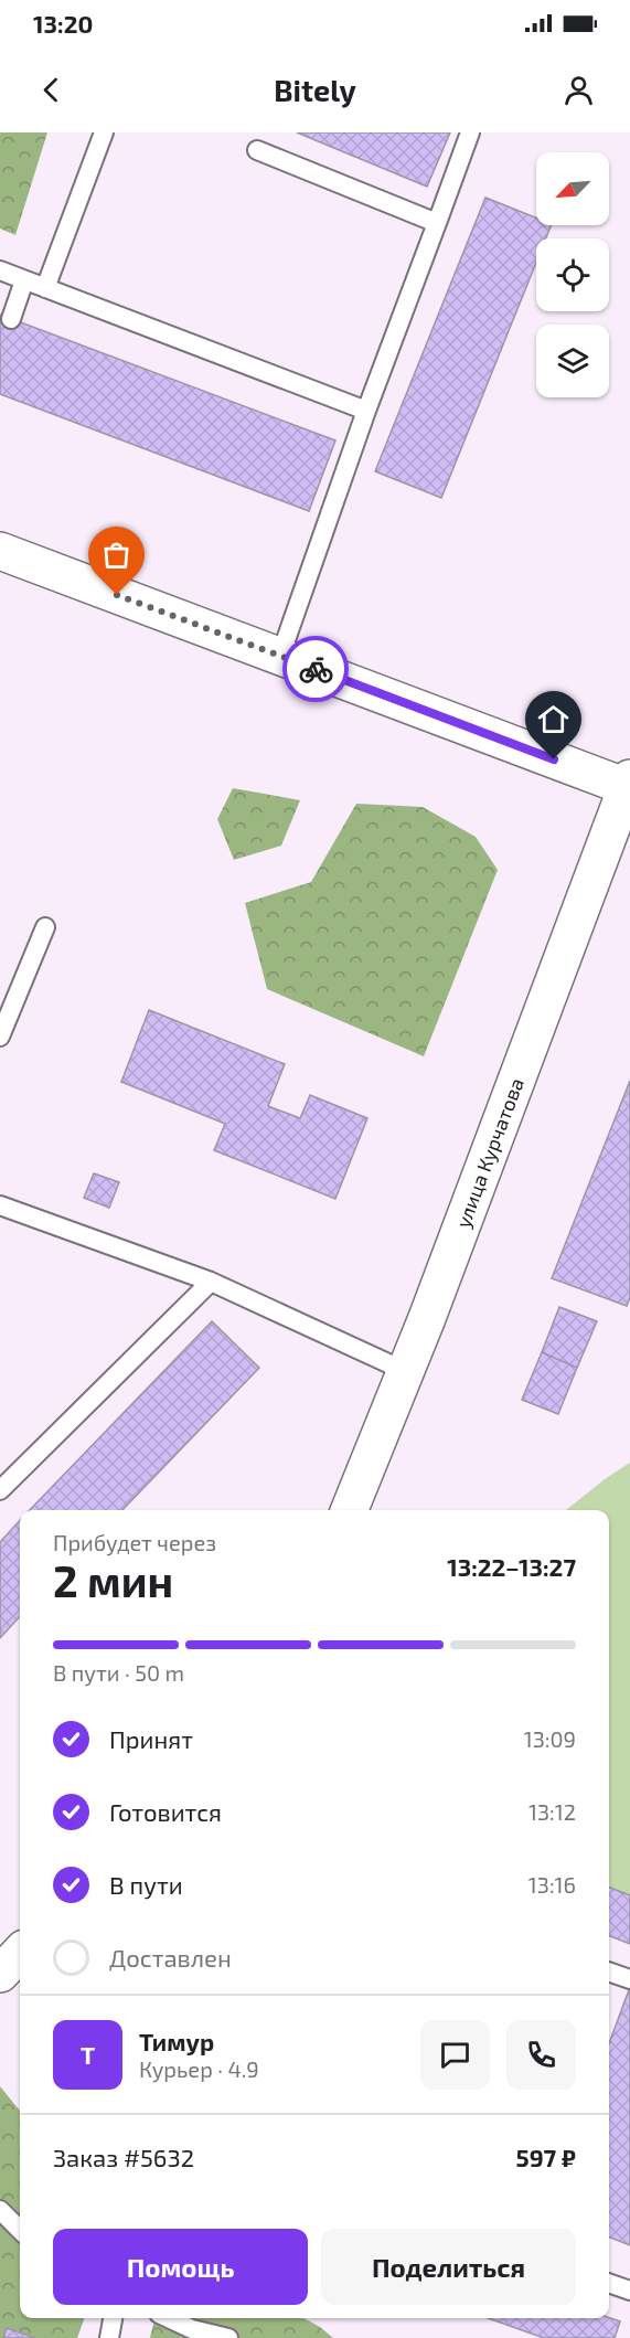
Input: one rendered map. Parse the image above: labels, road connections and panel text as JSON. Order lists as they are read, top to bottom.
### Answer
{
  "streets": {
    "street": ["улица Курчатова"]
  },
  "north": "bottom left",
  "page": {
    "status": "13:20",
    "header": "Bitely",
    "heading": ["2 мин", "Прибудет через", "13:22–13:27"],
    "panel": [
      "Тимур",
      "Курьер · 4.9",
      "Заказ #5632",
      "597 ₽"
    ],
    "bar": "В пути · 50 m",
    "list": [
      ["Принят", "13:09"],
      ["Готовится", "13:12"],
      ["В пути", "13:16"],
      "Доставлен"
    ],
    "round": "Т",
    "buttons": ["Помощь", "Поделиться"]
  }
}
